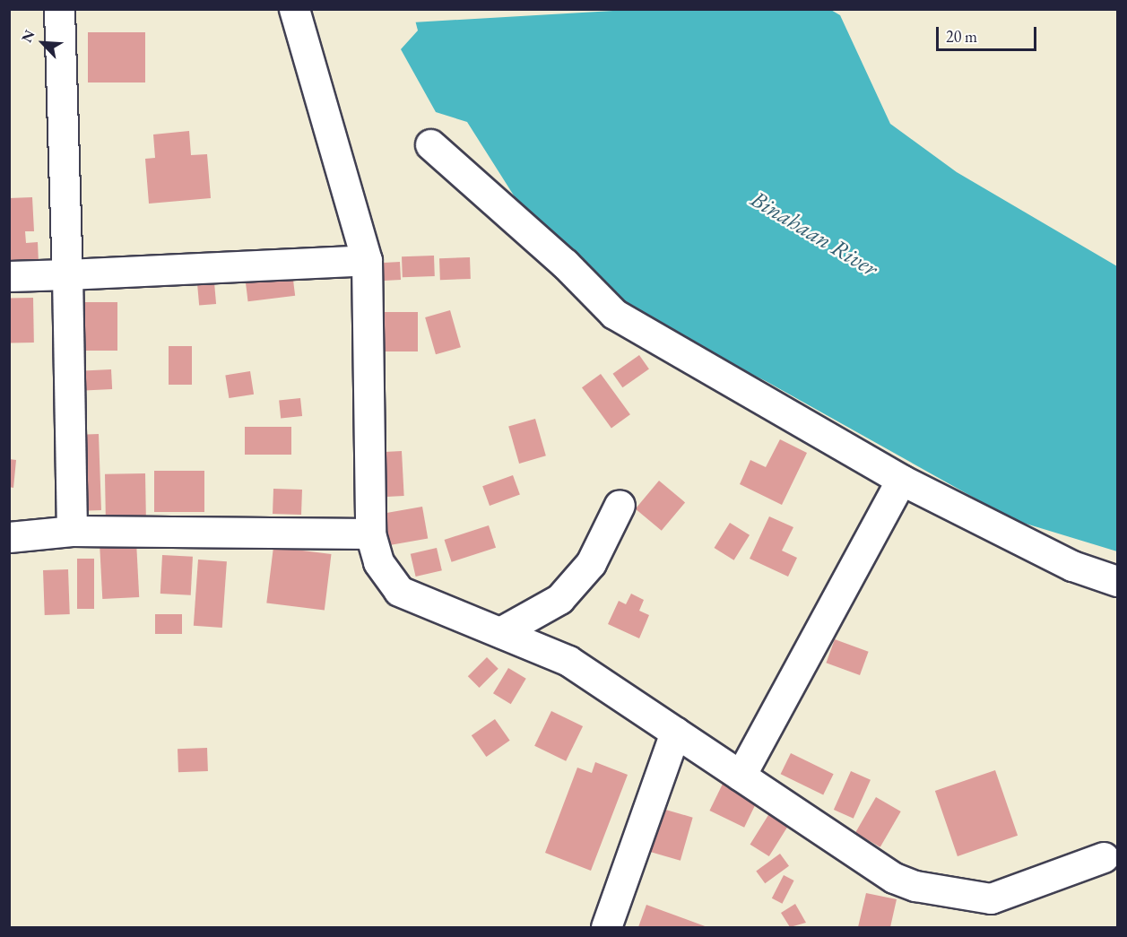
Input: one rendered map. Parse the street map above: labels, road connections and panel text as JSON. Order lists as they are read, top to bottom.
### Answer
{
  "water": ["Binahaan River"],
  "scale_bar": "20 m",
  "north": "top left"
}
